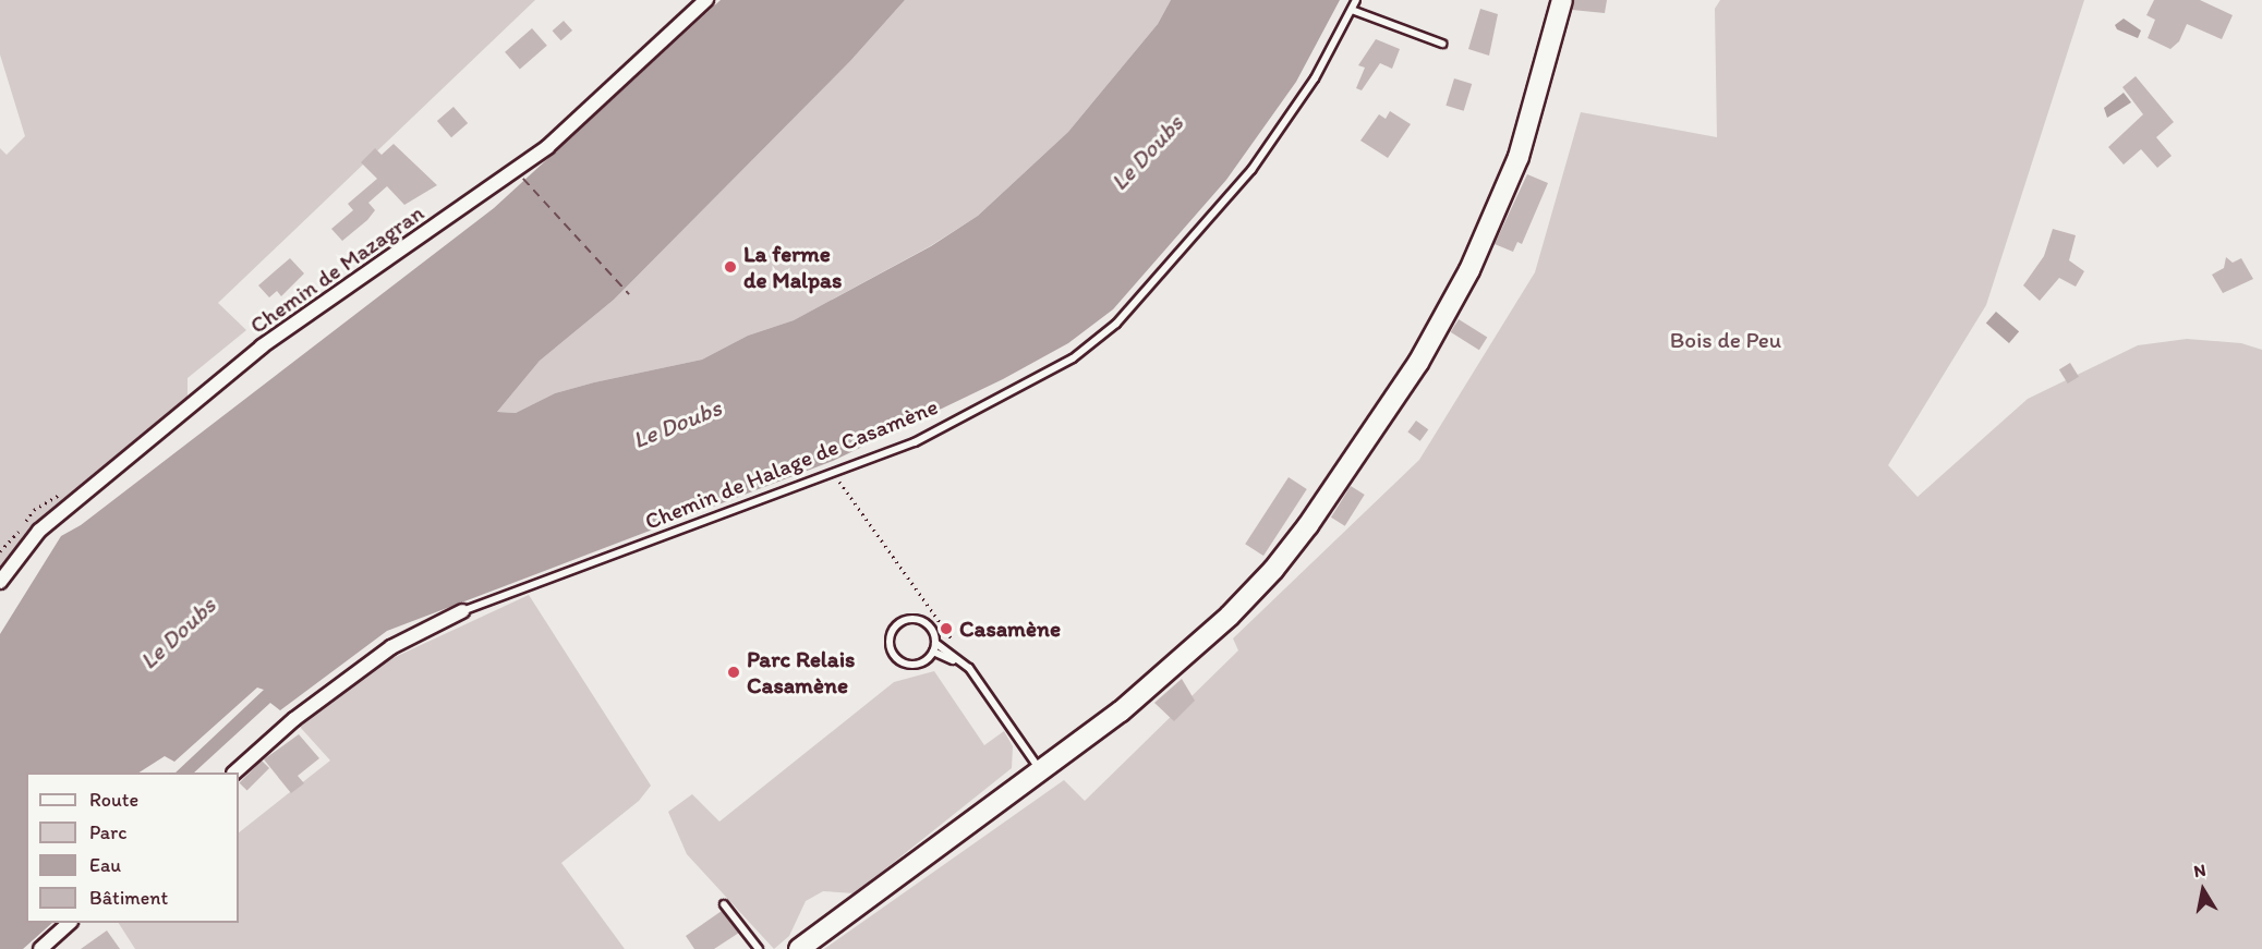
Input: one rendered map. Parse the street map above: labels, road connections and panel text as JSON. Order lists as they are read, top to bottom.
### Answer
{
  "streets": {
    "street": ["Chemin de Mazagran", "Chemin de Halage de Casamène"]
  },
  "water": ["Le Doubs"],
  "parks": ["Bois de Peu"],
  "places": ["La ferme de Malpas", "Casamène", "Parc Relais Casamène"],
  "legend": [
    "Route",
    "Parc",
    "Eau",
    "Bâtiment"
  ],
  "north": "top"
}
